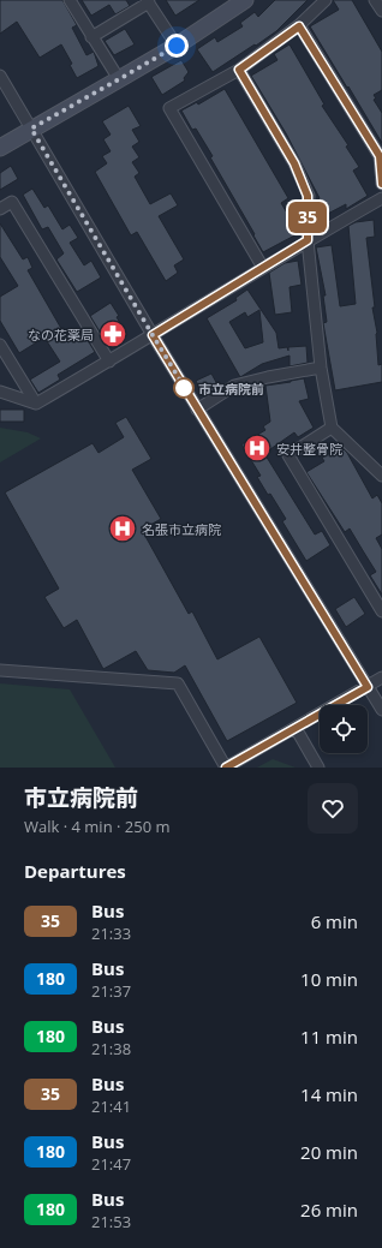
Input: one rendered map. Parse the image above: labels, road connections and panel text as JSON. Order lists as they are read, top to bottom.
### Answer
{
  "places": {
    "pharmacy": ["なの花薬局"],
    "other": ["市立病院前"],
    "hospital": ["安井整骨院", "名張市立病院"]
  },
  "lines": ["bus line 35"],
  "page": {
    "on_map": "35",
    "heading": [
      ["市立病院前", "Walk · 4 min · 250 m"],
      "Departures"
    ],
    "list": [
      {
        "mark": "35",
        "name": "Bus",
        "note": "21:33",
        "value": "6 min"
      },
      {
        "mark": "180",
        "name": "Bus",
        "note": "21:37",
        "value": "10 min"
      },
      {
        "mark": "180",
        "name": "Bus",
        "note": "21:38",
        "value": "11 min"
      },
      {
        "mark": "35",
        "name": "Bus",
        "note": "21:41",
        "value": "14 min"
      },
      {
        "mark": "180",
        "name": "Bus",
        "note": "21:47",
        "value": "20 min"
      },
      {
        "mark": "180",
        "name": "Bus",
        "note": "21:53",
        "value": "26 min"
      }
    ]
  }
}
